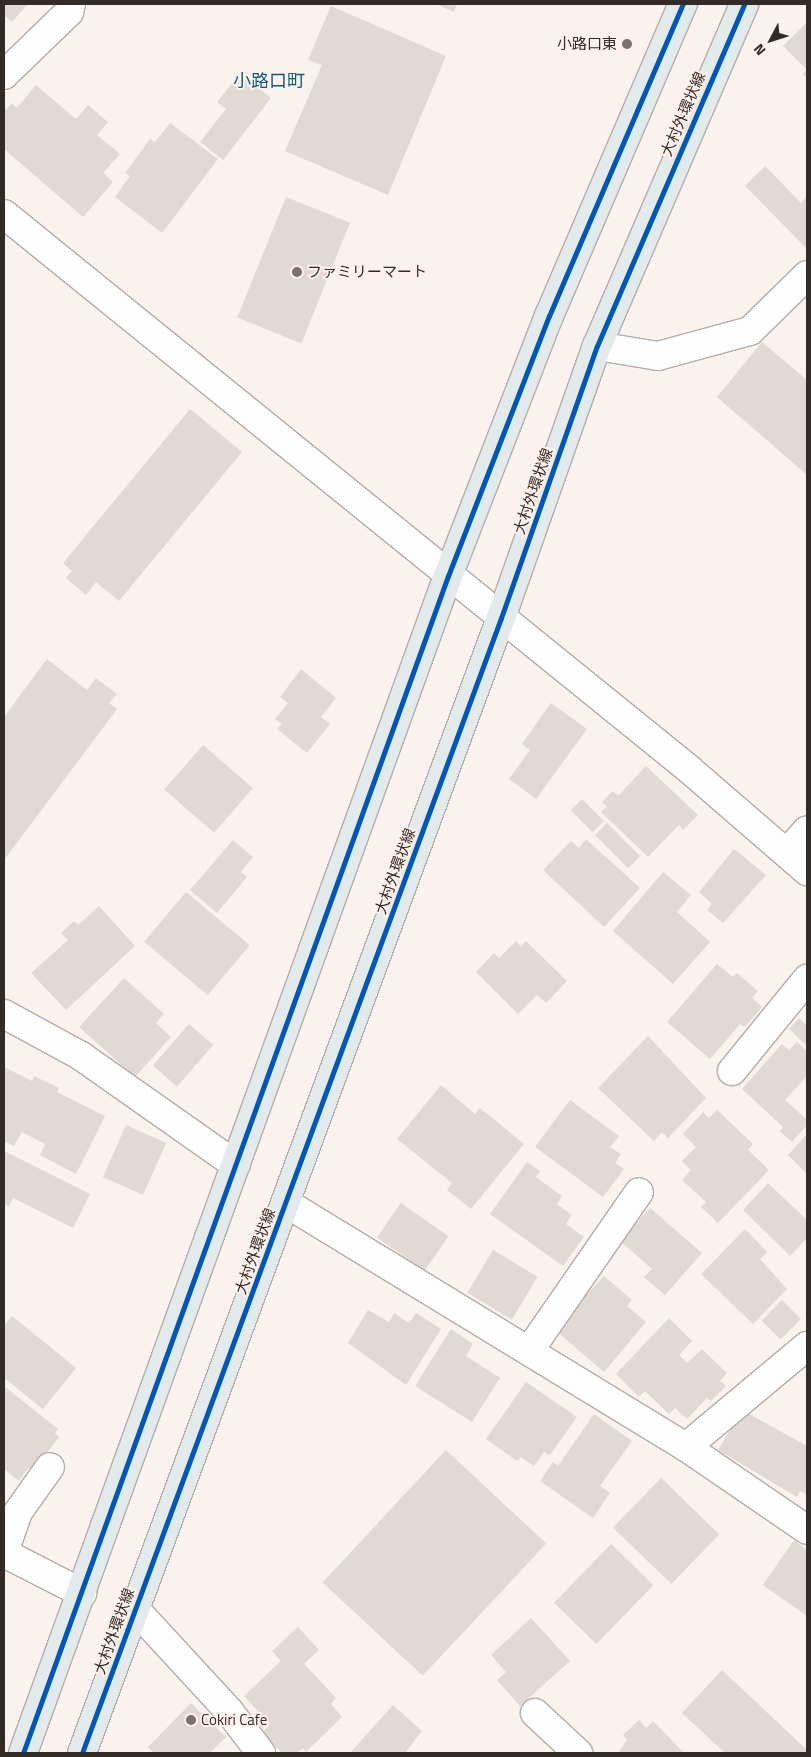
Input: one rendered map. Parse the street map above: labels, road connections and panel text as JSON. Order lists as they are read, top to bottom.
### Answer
{
  "streets": {
    "main road": ["大村外環状線"]
  },
  "districts": ["小路口町"],
  "places": ["小路口東", "ファミリーマート", "Cokiri Cafe"],
  "north": "bottom left"
}
